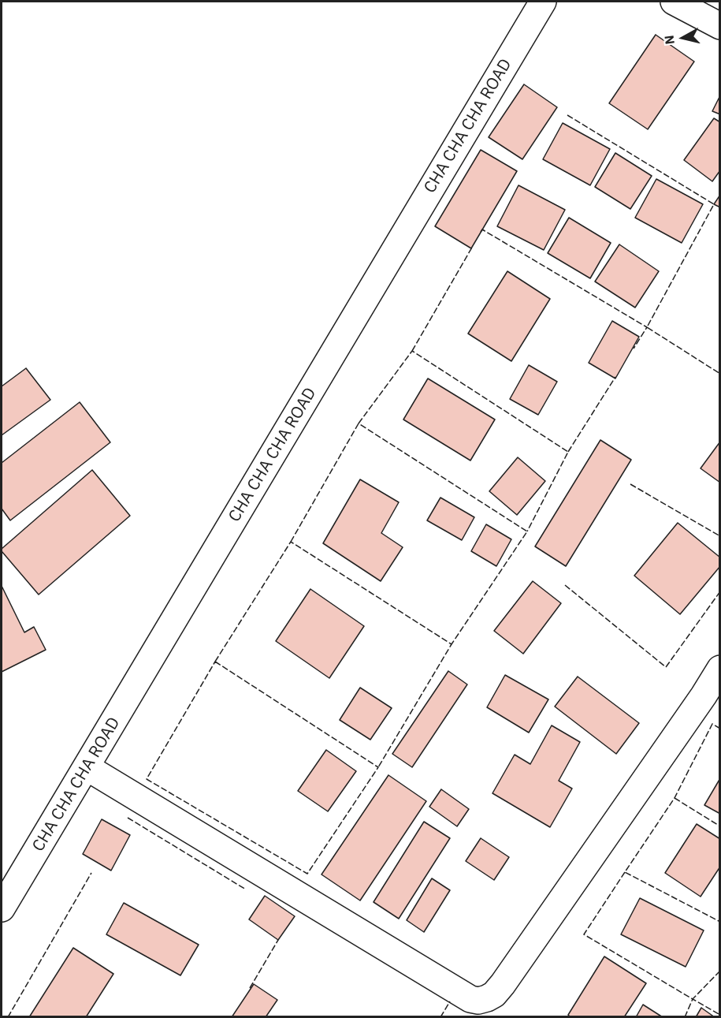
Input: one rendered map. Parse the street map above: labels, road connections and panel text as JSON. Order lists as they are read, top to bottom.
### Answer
{
  "streets": {
    "street": ["CHA CHA CHA ROAD"]
  },
  "north": "left"
}
